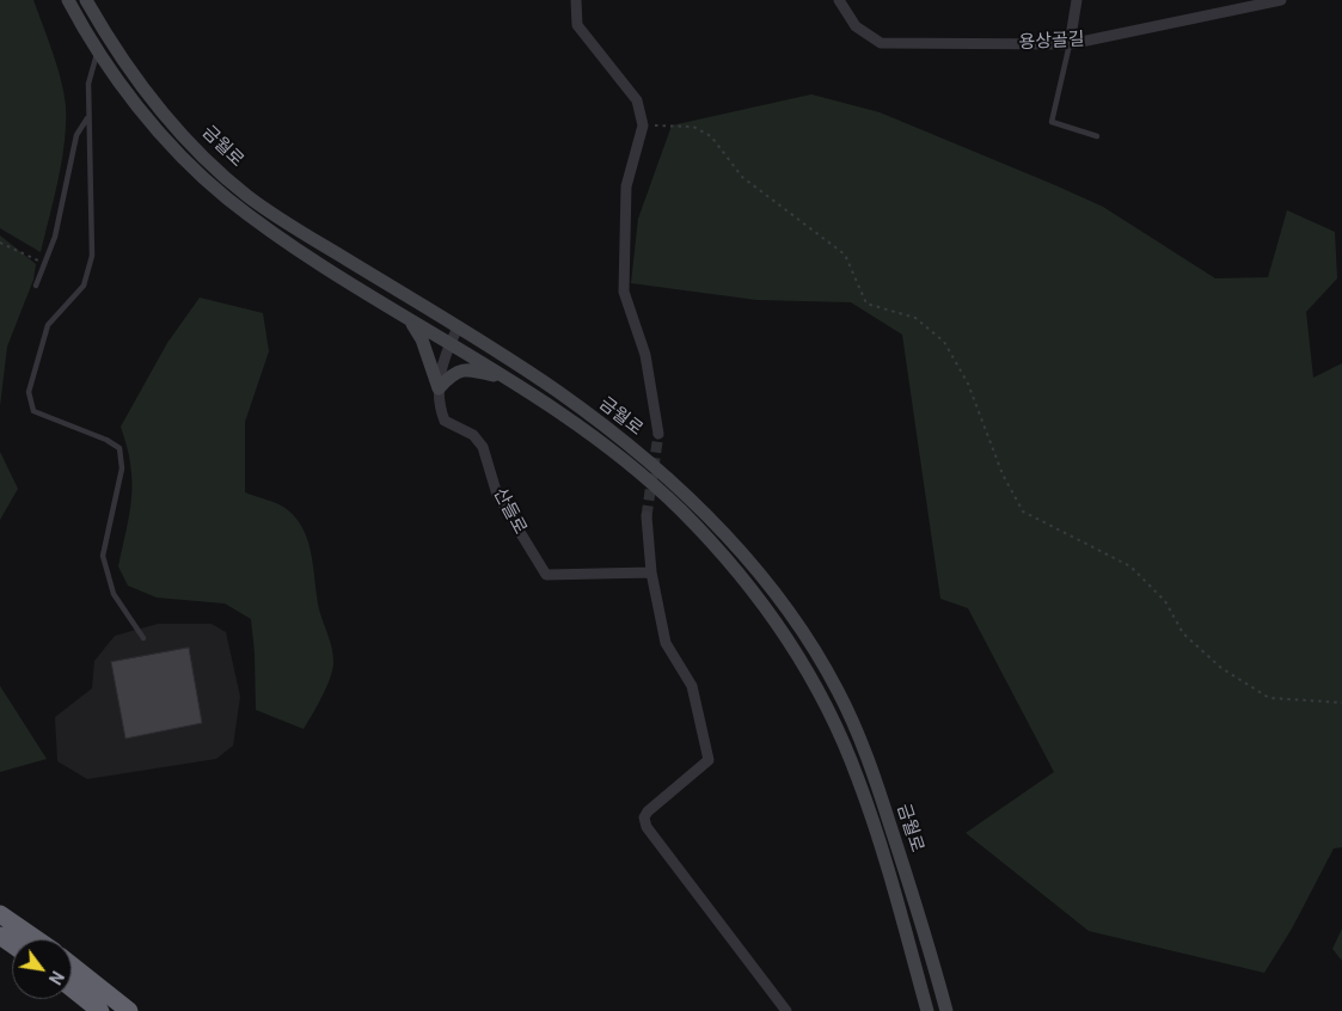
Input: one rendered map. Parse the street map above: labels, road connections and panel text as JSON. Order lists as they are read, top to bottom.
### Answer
{
  "streets": {
    "main road": ["금월로"],
    "street": ["용상골길", "산들로"]
  },
  "crossings": [
    ["금월로", "산들로"]
  ],
  "north": "bottom right"
}
